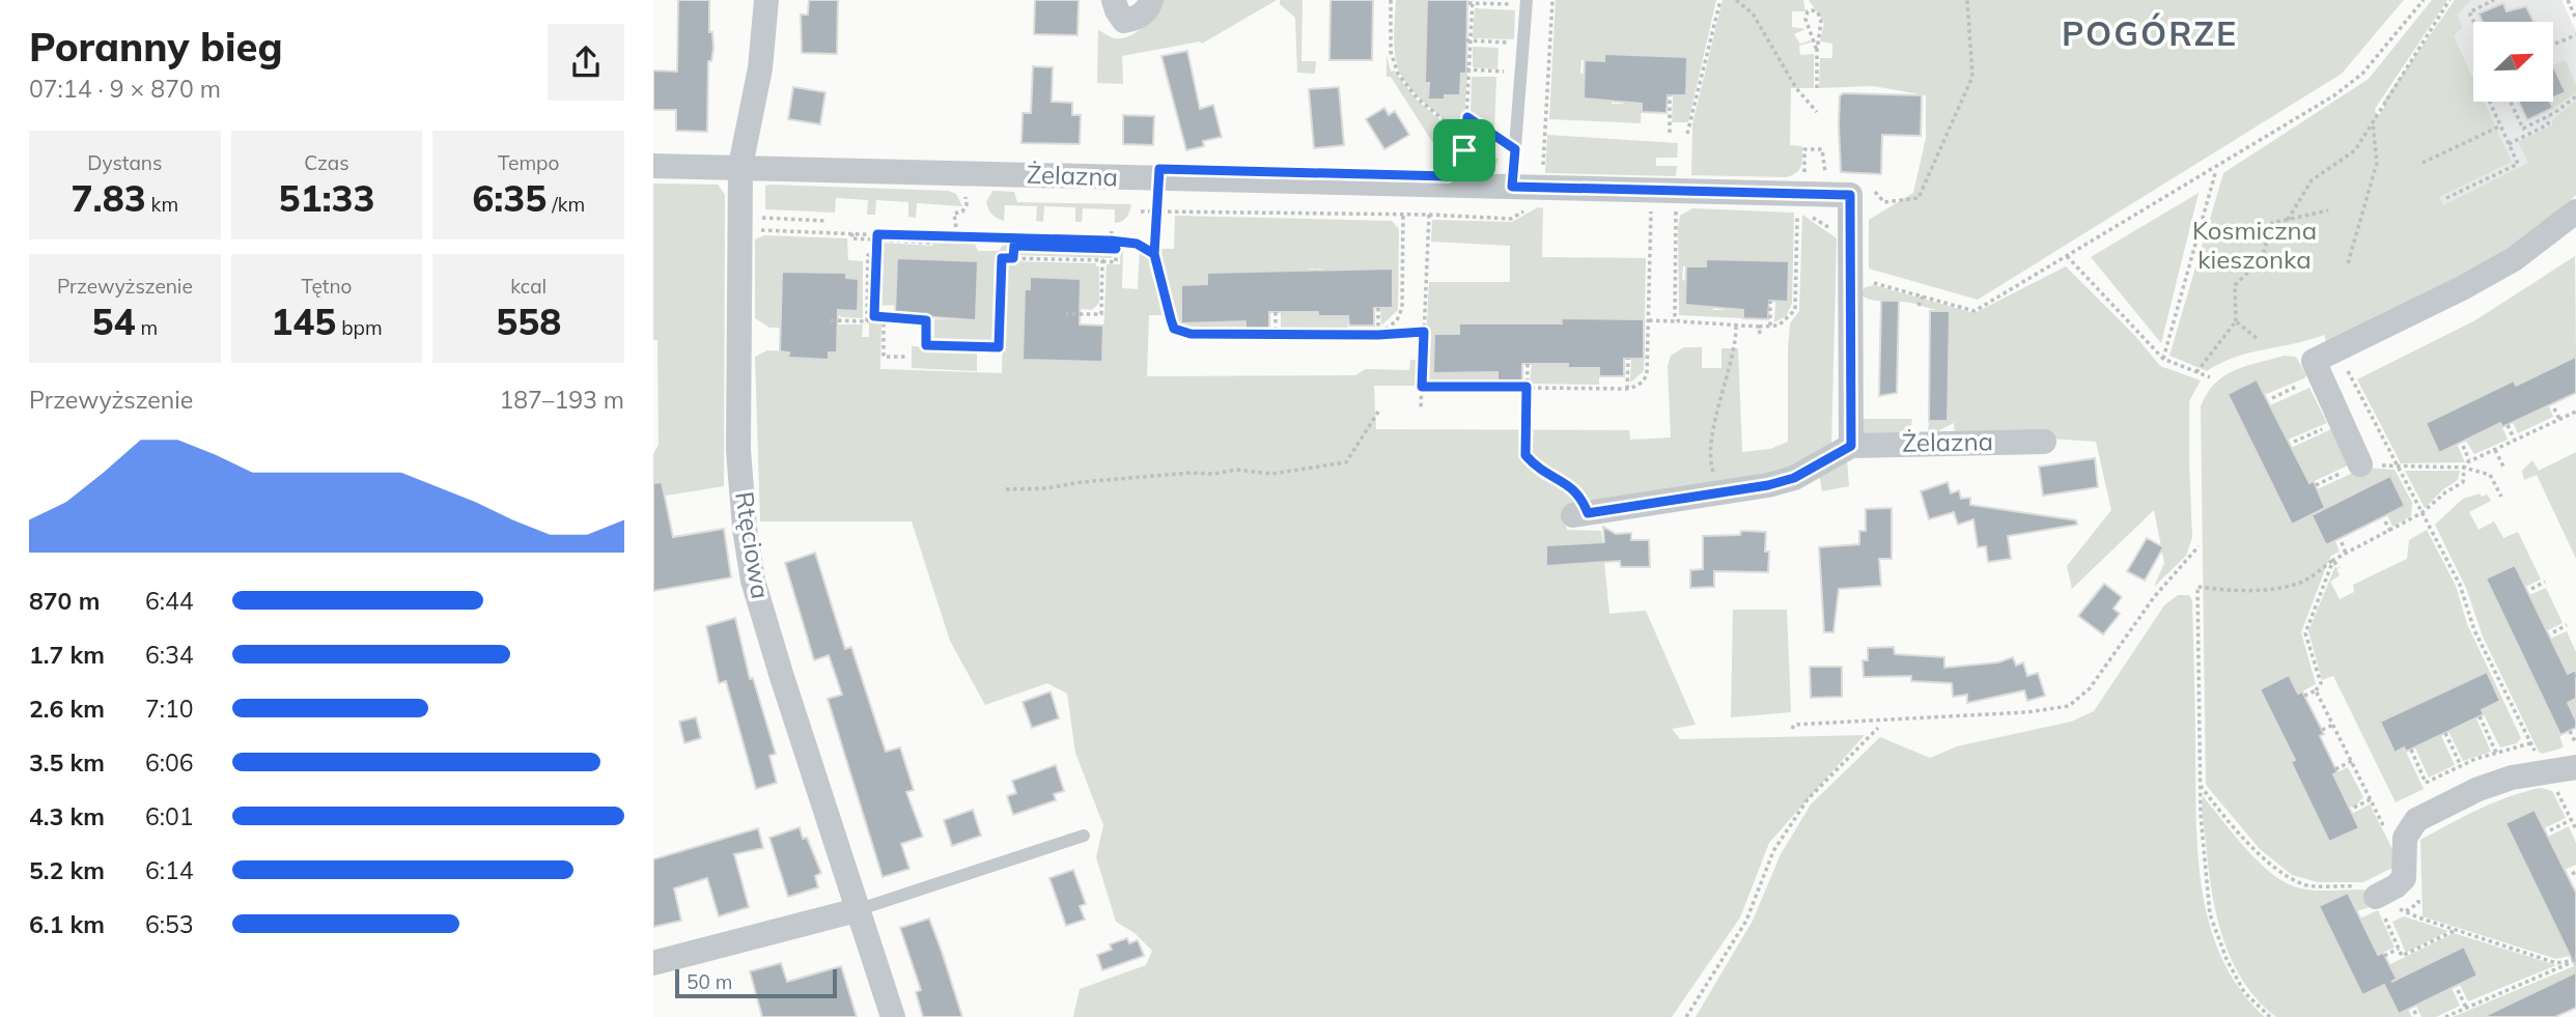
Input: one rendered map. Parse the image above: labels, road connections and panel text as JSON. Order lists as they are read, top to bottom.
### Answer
{
  "streets": {
    "street": ["Żelazna", "Rtęciowa"]
  },
  "crossings": [
    ["Żelazna", "Rtęciowa"]
  ],
  "districts": ["POGÓRZE"],
  "parks": ["Kosmiczna kieszonka"],
  "scale_bar": "50 m",
  "north": "top right",
  "page": {
    "heading": ["Poranny bieg", "07:14 · 9 × 870 m"],
    "stats": [
      ["Dystans", "7.83 km"],
      ["Czas", "51:33"],
      ["Tempo", "6:35 /km"],
      ["Przewyższenie", "54 m"],
      ["Tętno", "145 bpm"],
      ["kcal", "558"]
    ],
    "chart": ["Przewyższenie", "187–193 m"],
    "list": [
      {
        "name": "870 m",
        "note": "6:44"
      },
      {
        "name": "1.7 km",
        "note": "6:34"
      },
      {
        "name": "2.6 km",
        "note": "7:10"
      },
      {
        "name": "3.5 km",
        "note": "6:06"
      },
      {
        "name": "4.3 km",
        "note": "6:01"
      },
      {
        "name": "5.2 km",
        "note": "6:14"
      },
      {
        "name": "6.1 km",
        "note": "6:53"
      }
    ],
    "scale": "50 m"
  }
}
